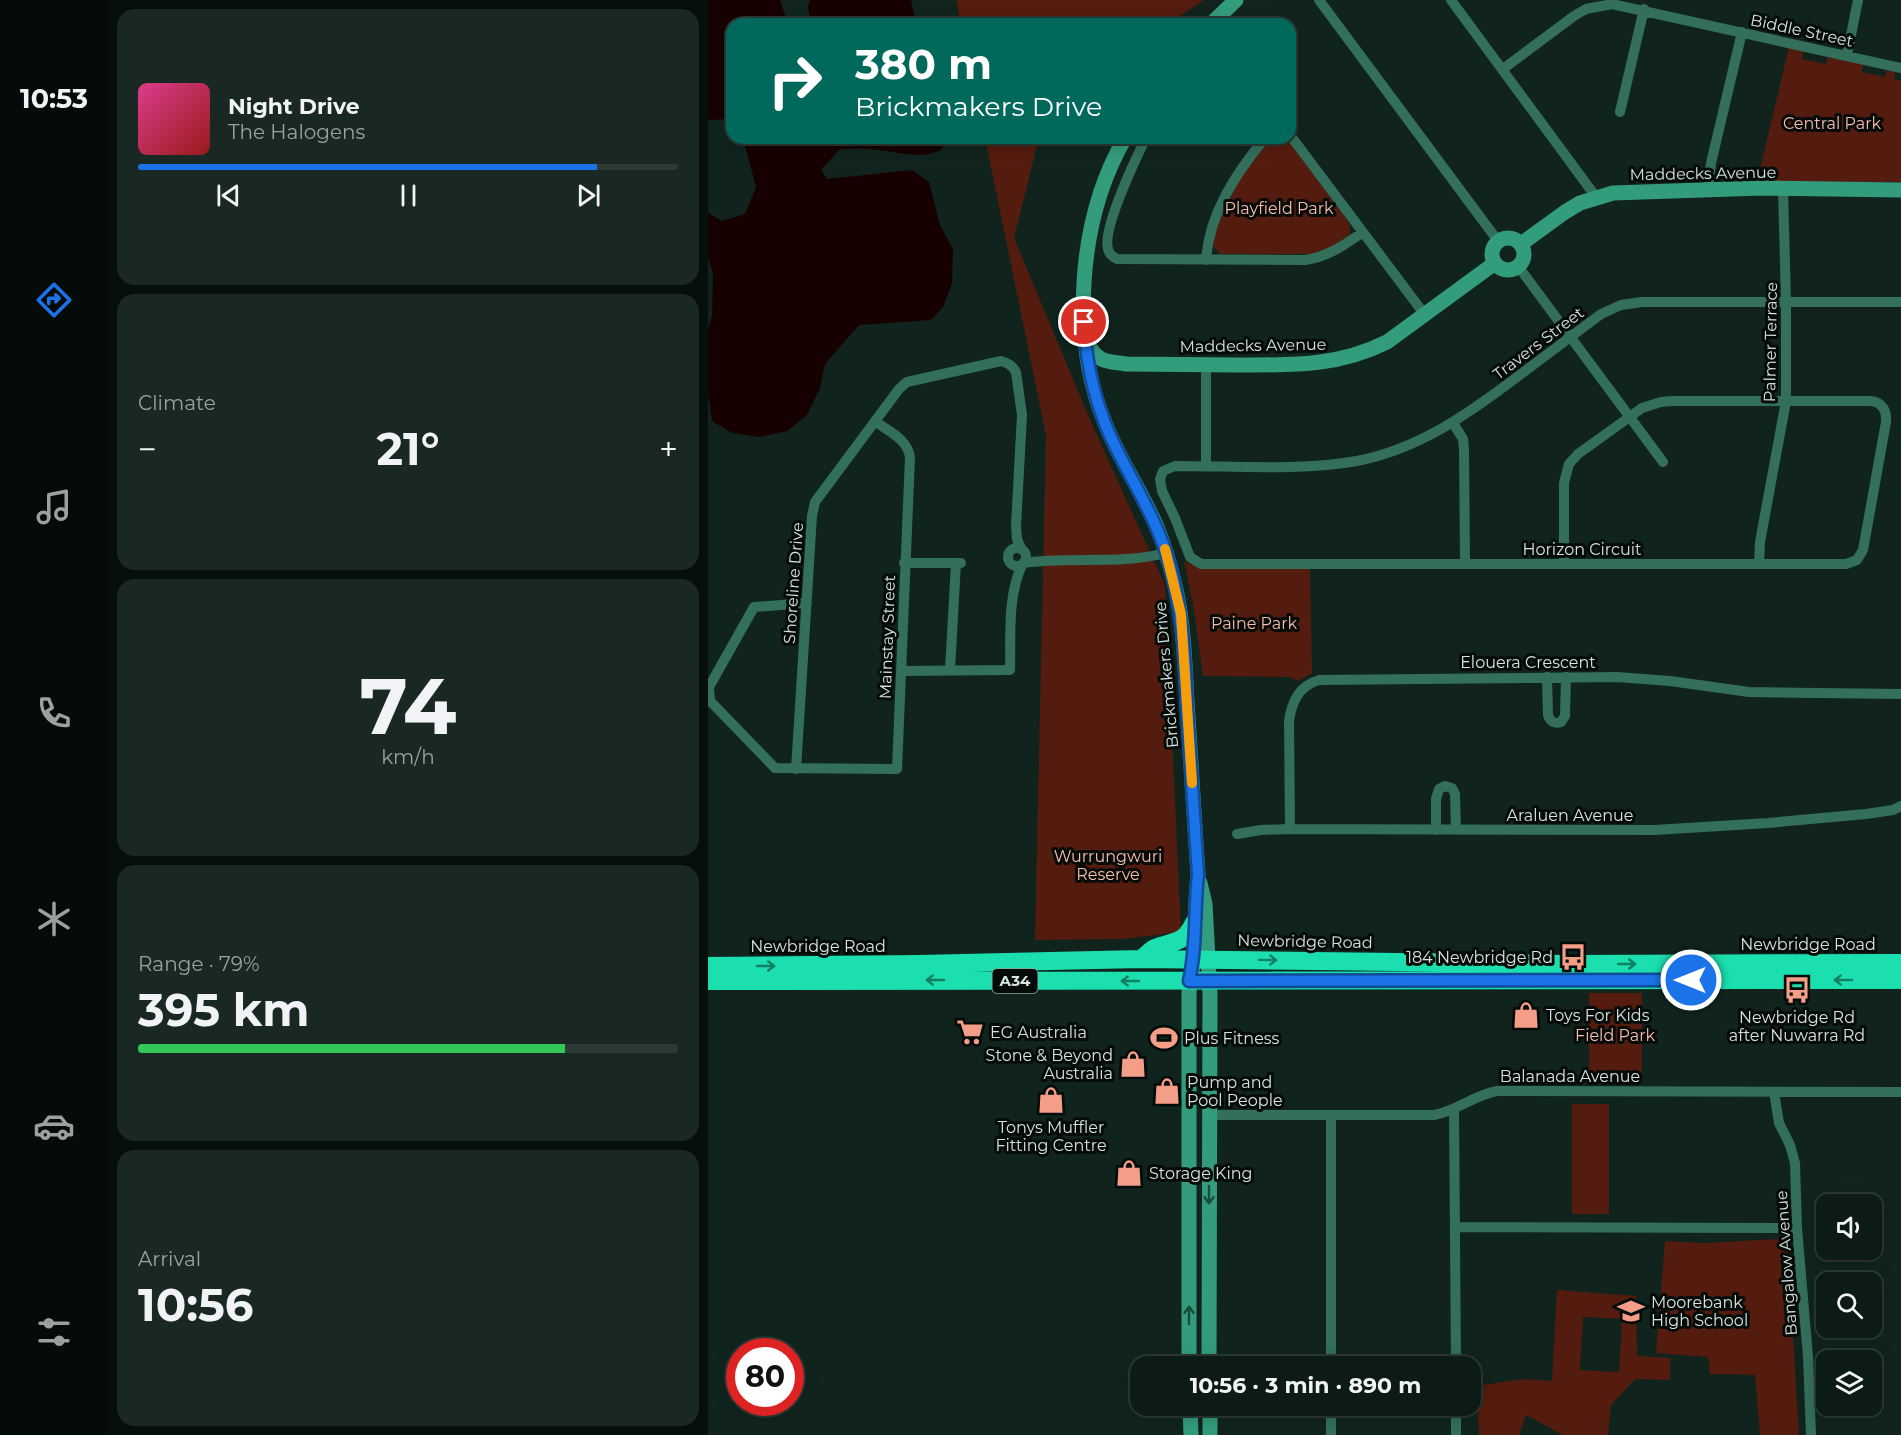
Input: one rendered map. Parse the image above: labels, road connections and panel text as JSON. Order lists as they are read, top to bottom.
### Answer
{
  "streets": {
    "highway": ["Newbridge Road", "A34"],
    "street": [
      "Biddle Street",
      "Maddecks Avenue",
      "Palmer Terrace",
      "Travers Street",
      "Horizon Circuit",
      "Shoreline Drive",
      "Mainstay Street",
      "Elouera Crescent",
      "Brickmakers Drive",
      "Araluen Avenue",
      "Balanada Avenue",
      "Bangalow Avenue"
    ]
  },
  "crossings": [
    ["Maddecks Avenue", "Palmer Terrace"],
    ["Maddecks Avenue", "Brickmakers Drive"],
    ["Palmer Terrace", "Travers Street"],
    ["Palmer Terrace", "Horizon Circuit"],
    ["Travers Street", "Horizon Circuit"],
    ["Shoreline Drive", "Mainstay Street"],
    ["Elouera Crescent", "Araluen Avenue"],
    ["Brickmakers Drive", "Newbridge Road"],
    ["Brickmakers Drive", "Balanada Avenue"],
    ["Balanada Avenue", "Bangalow Avenue"]
  ],
  "parks": [
    "Central Park",
    "Playfield Park",
    "Paine Park",
    "Wurrungwuri Reserve",
    "Field Park"
  ],
  "places": {
    "bus stop": ["184 Newbridge Rd", "Newbridge Rd after Nuwarra Rd"],
    "shop": [
      "Toys For Kids",
      "Stone & Beyond Australia",
      "Pump and Pool People",
      "Tonys Muffler Fitting Centre",
      "Storage King"
    ],
    "supermarket": ["EG Australia"],
    "sports": ["Plus Fitness"],
    "school or university": ["Moorebank High School"]
  },
  "page": {
    "tabs": "10:53",
    "turn": ["380 m", "Brickmakers Drive"],
    "song": ["Night Drive", "The Halogens"],
    "tile": [
      "Climate",
      ["74", "km/h"],
      ["Range · 79%", "395 km"],
      ["Arrival", "10:56"]
    ],
    "heat": ["−", "21°", "+"],
    "limit": "80",
    "trip": "10:56 · 3 min · 890 m"
  }
}
